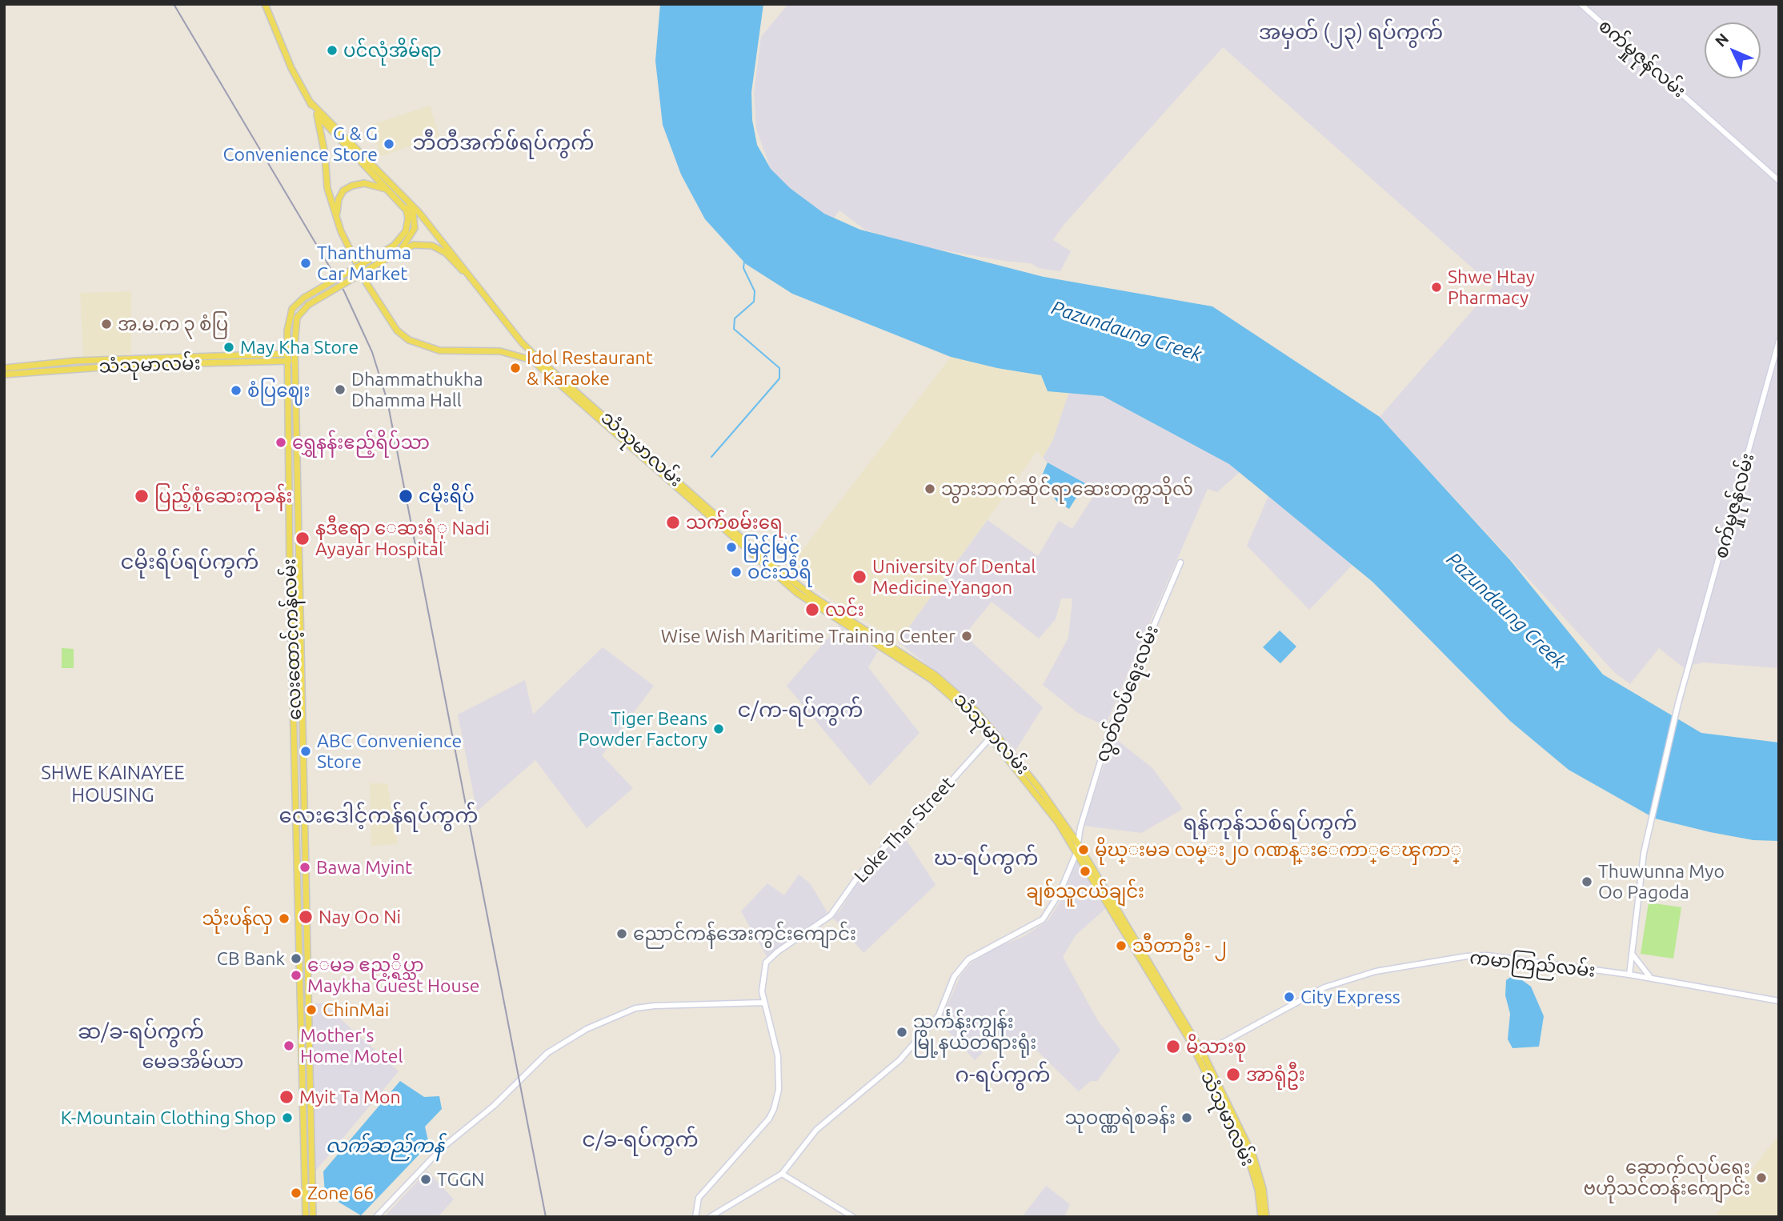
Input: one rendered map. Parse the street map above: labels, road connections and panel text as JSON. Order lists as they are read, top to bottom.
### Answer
{
  "streets": {
    "main road": ["သံသုမာလမ်း", "လေးထောင့်ကန်လမ်း"],
    "street": [
      "စက်မှုဇုန်လမ်း",
      "လွတ်လပ်ရေးလမ်း",
      "Loke Thar Street",
      "ကမာကြည်လမ်း"
    ]
  },
  "crossings": [
    ["စက်မှုဇုန်လမ်း", "ကမာကြည်လမ်း"],
    ["သံသုမာလမ်း", "လေးထောင့်ကန်လမ်း"],
    ["သံသုမာလမ်း", "လွတ်လပ်ရေးလမ်း"],
    ["သံသုမာလမ်း", "Loke Thar Street"],
    ["သံသုမာလမ်း", "ကမာကြည်လမ်း"]
  ],
  "districts": [
    "အမှတ် (၂၃) ရပ်ကွက်",
    "ဘီတီအက်ဖ်ရပ်ကွက်",
    "ငမိုးရိပ်ရပ်ကွက်",
    "င/က-ရပ်ကွက်",
    "SHWE KAINAYEE HOUSING",
    "လေးဒေါင့်ကန်ရပ်ကွက်",
    "ရန်ကုန်သစ်ရပ်ကွက်",
    "ဃ-ရပ်ကွက်",
    "ဆ/ခ-ရပ်ကွက်",
    "မေခအိမ်ယာ",
    "ဂ-ရပ်ကွက်",
    "င/ခ-ရပ်ကွက်"
  ],
  "water": ["Pazundaung Creek", "လက်ဆည်ကန်"],
  "places": [
    "ပင်လုံအိမ်ရာ",
    "G & G Convenience Store",
    "Thanthuma Car Market",
    "Shwe Htay Pharmacy",
    "အ.မ.က ၃ စံပြ",
    "May Kha Store",
    "Idol Restaurant & Karaoke",
    "Dhammathukha Dhamma Hall",
    "စံပြဈေး",
    "ရွှေနန်းဧည့်ရိပ်သာ",
    "သွားဘက်‌ဆိုင်ရာဆေးတက္ကသိုလ်",
    "ပြည့်စုံဆေးကုခန်း",
    "ငမိုးရိပ်",
    "သက်စမ်းရေ",
    "နဒီဧရာ ေဆးရံု Nadi Ayayar Hospital",
    "မြင့်မြင့်",
    "ဝင်းသီရိ",
    "University of Dental Medicine,Yangon",
    "လင်း",
    "Wise Wish Maritime Training Center",
    "Tiger Beans Powder Factory",
    "ABC Convenience Store",
    "မိုဃ္းမခ လမ္း၂၀ ဂဏန္းေကာ္ေၾကာ္",
    "Bawa Myint",
    "ချစ်သူငယ်ချင်း",
    "Thuwunna Myo Oo Pagoda",
    "Nay Oo Ni",
    "သုံးပန်လှ",
    "ညောင်ကန်အေးကွင်းကျောင်း",
    "သီတာဦး - ၂",
    "CB Bank",
    "ေမခ ဧည့္ရိပ္သာ Maykha Guest House",
    "City Express",
    "ChinMai",
    "သင်္ကန်းကျွန်း မြို့နယ်တရားရုံး",
    "Mother's Home Motel",
    "မိသားစု",
    "အာရုံဦး",
    "Myit Ta Mon",
    "K-Mountain Clothing Shop",
    "သုဝဏ္ဏရဲစခန်း",
    "ဆောက်လုပ်ရေး ဗဟိုသင်တန်းကျောင်း",
    "TGGN",
    "Zone 66"
  ],
  "north": "top left"
}
